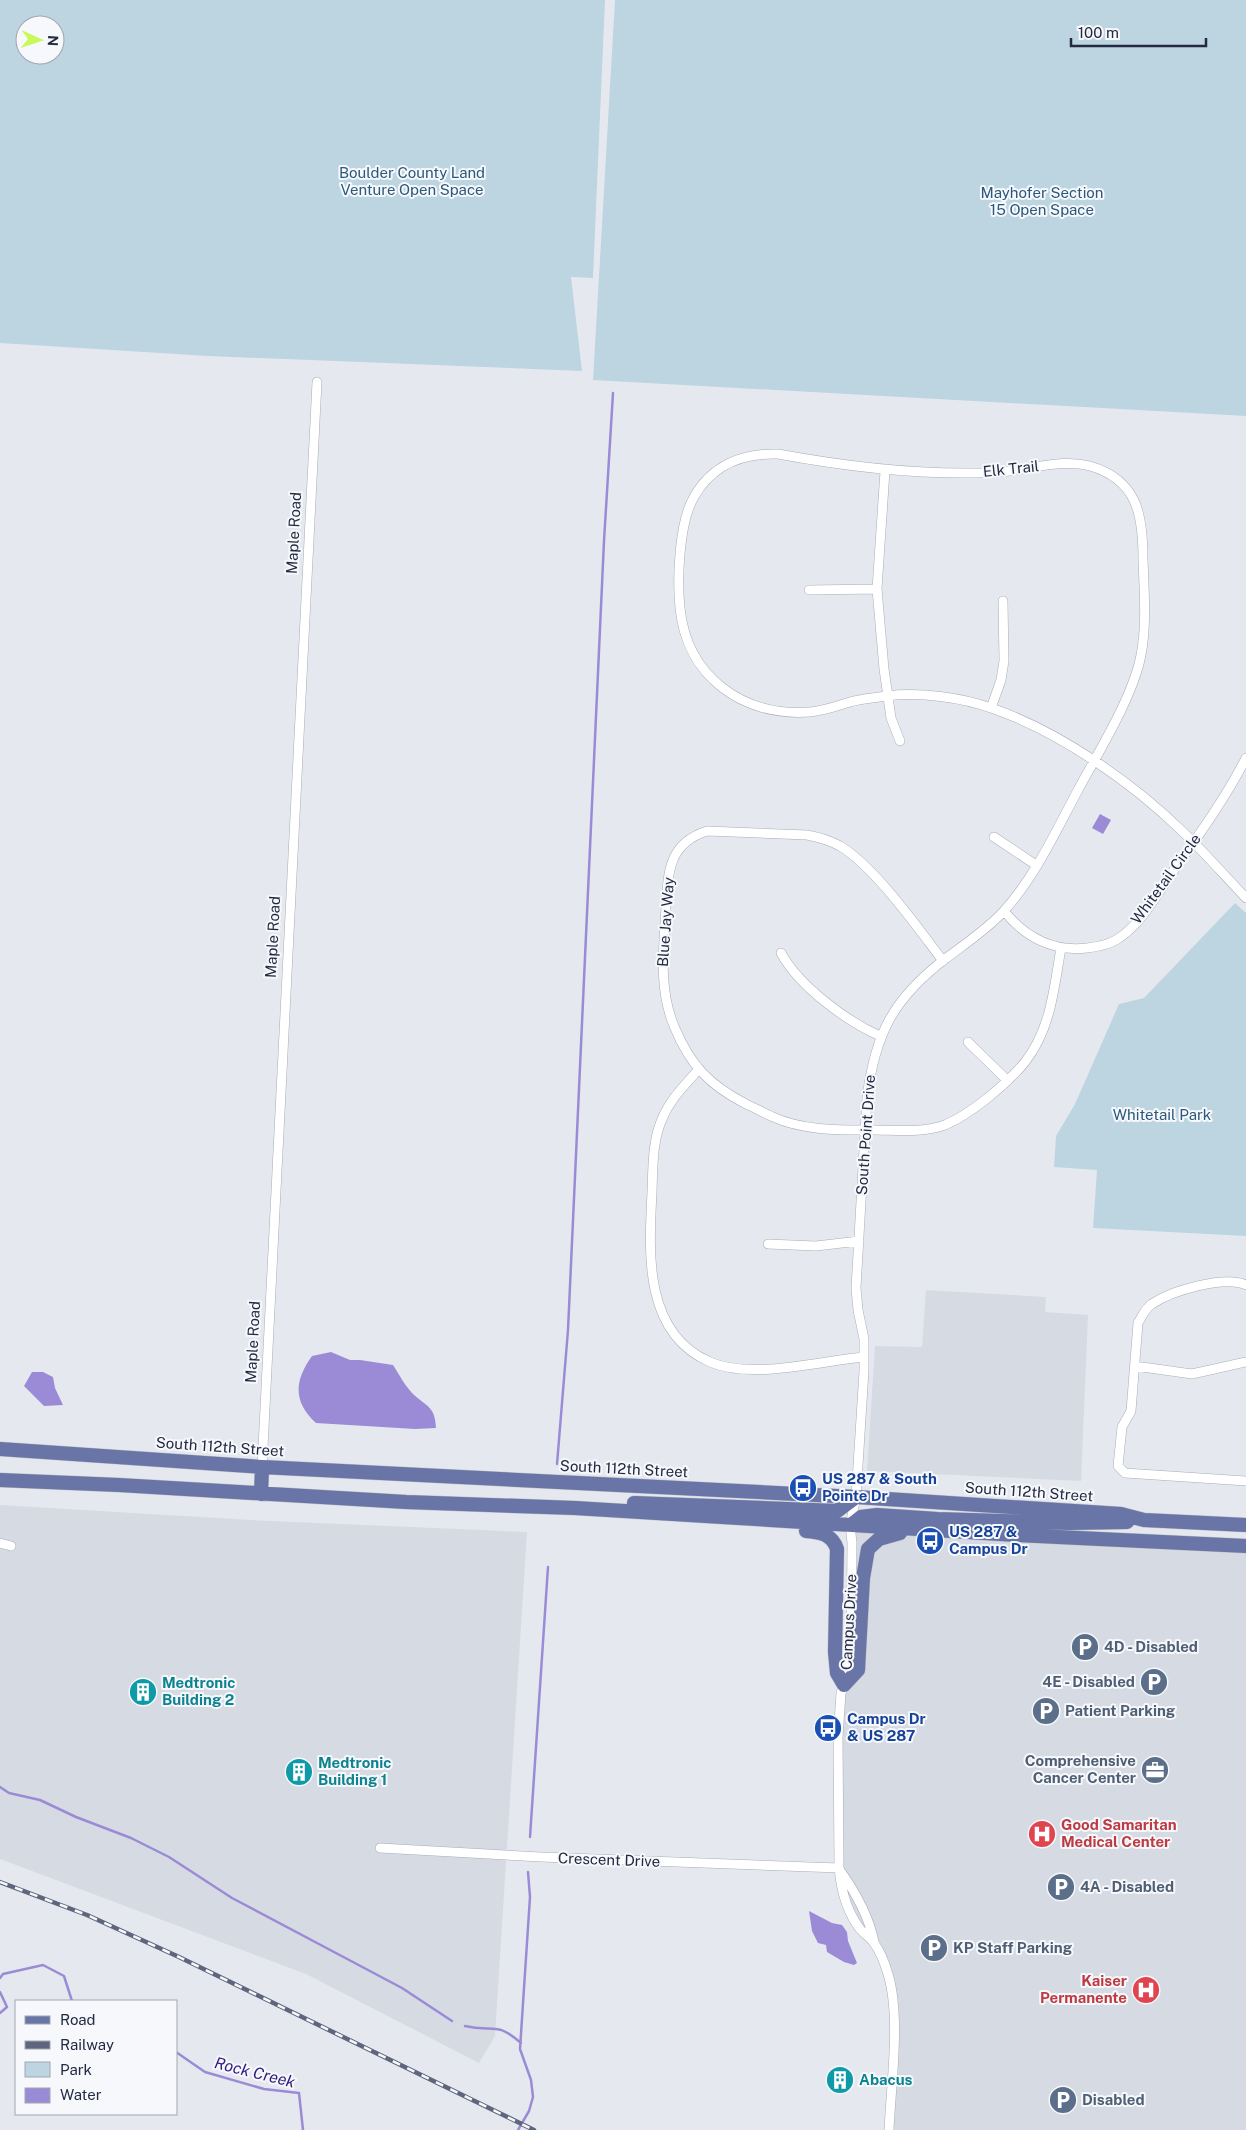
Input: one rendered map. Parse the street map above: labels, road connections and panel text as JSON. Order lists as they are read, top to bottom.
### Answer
{
  "streets": {
    "main road": ["Maple Road", "South 112th Street"],
    "street": [
      "Elk Trail",
      "Whitetail Circle",
      "Blue Jay Way",
      "South Point Drive",
      "Campus Drive",
      "Crescent Drive"
    ]
  },
  "crossings": [
    ["Elk Trail", "Whitetail Circle"],
    ["Elk Trail", "South Point Drive"],
    ["Maple Road", "South 112th Street"],
    ["Whitetail Circle", "Blue Jay Way"],
    ["Whitetail Circle", "South Point Drive"],
    ["Blue Jay Way", "South Point Drive"],
    ["South Point Drive", "South 112th Street"],
    ["South Point Drive", "Campus Drive"],
    ["Campus Drive", "Crescent Drive"]
  ],
  "water": ["Rock Creek"],
  "parks": ["Boulder County Land Venture Open Space", "Mayhofer Section 15 Open Space", "Whitetail Park"],
  "places": {
    "bus stop": ["US 287 & South Pointe Dr", "US 287 & Campus Dr", "Campus Dr & US 287"],
    "parking": [
      "4D - Disabled",
      "4E - Disabled",
      "Patient Parking",
      "4A - Disabled",
      "KP Staff Parking",
      "Disabled"
    ],
    "building": ["Medtronic Building 2", "Medtronic Building 1", "Abacus"],
    "office": ["Comprehensive Cancer Center"],
    "hospital": ["Good Samaritan Medical Center", "Kaiser Permanente"]
  },
  "legend": [
    "Road",
    "Railway",
    "Park",
    "Water"
  ],
  "scale_bar": "100 m",
  "north": "right"
}
